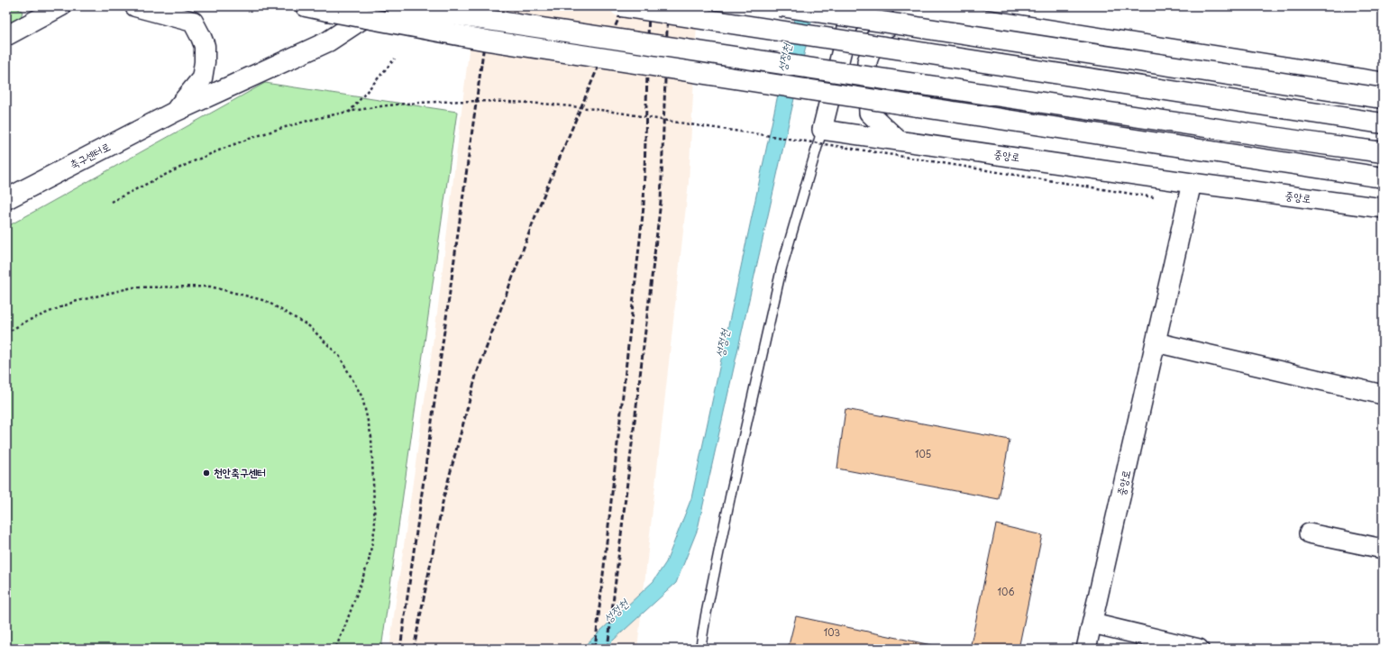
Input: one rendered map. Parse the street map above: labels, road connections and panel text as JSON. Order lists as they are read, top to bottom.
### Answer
{
  "streets": {
    "main road": ["축구센터로"],
    "street": ["중앙로"]
  },
  "water": ["성정천"],
  "places": ["천안축구센터"],
  "house_numbers": ["105", "106", "103"]
}
